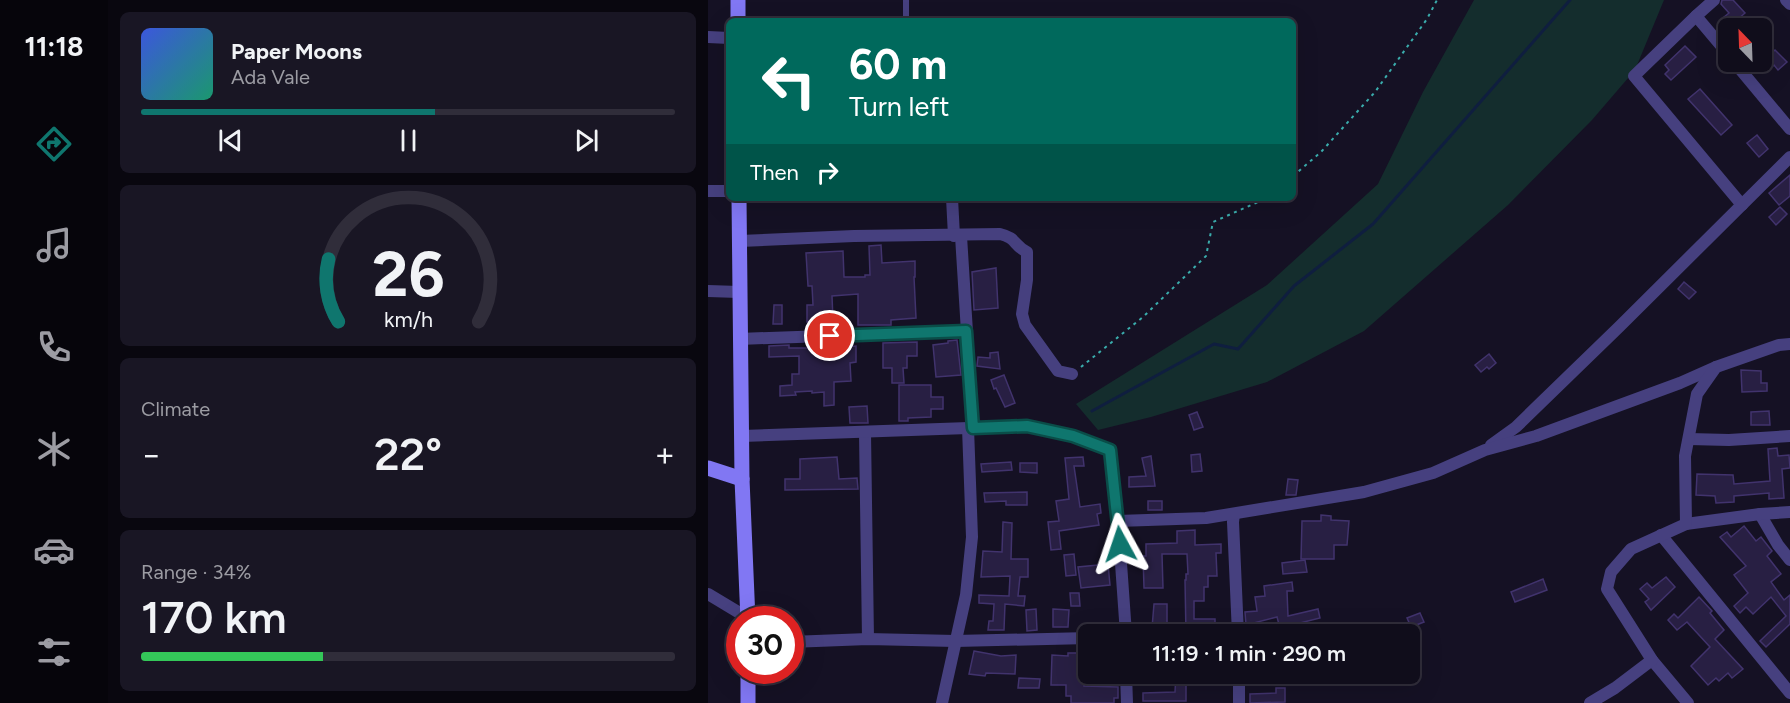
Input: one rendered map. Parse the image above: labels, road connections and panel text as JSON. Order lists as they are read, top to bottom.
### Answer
{
  "north": "top left",
  "page": {
    "tabs": "11:18",
    "turn": ["60 m", "Turn left"],
    "song": ["Paper Moons", "Ada Vale"],
    "then": "Then",
    "tile": [
      "Climate",
      ["Range · 34%", "170 km"]
    ],
    "heat": ["−", "22°", "+"],
    "limit": "30",
    "trip": "11:19 · 1 min · 290 m",
    "gauge": ["26", "km/h"]
  }
}
